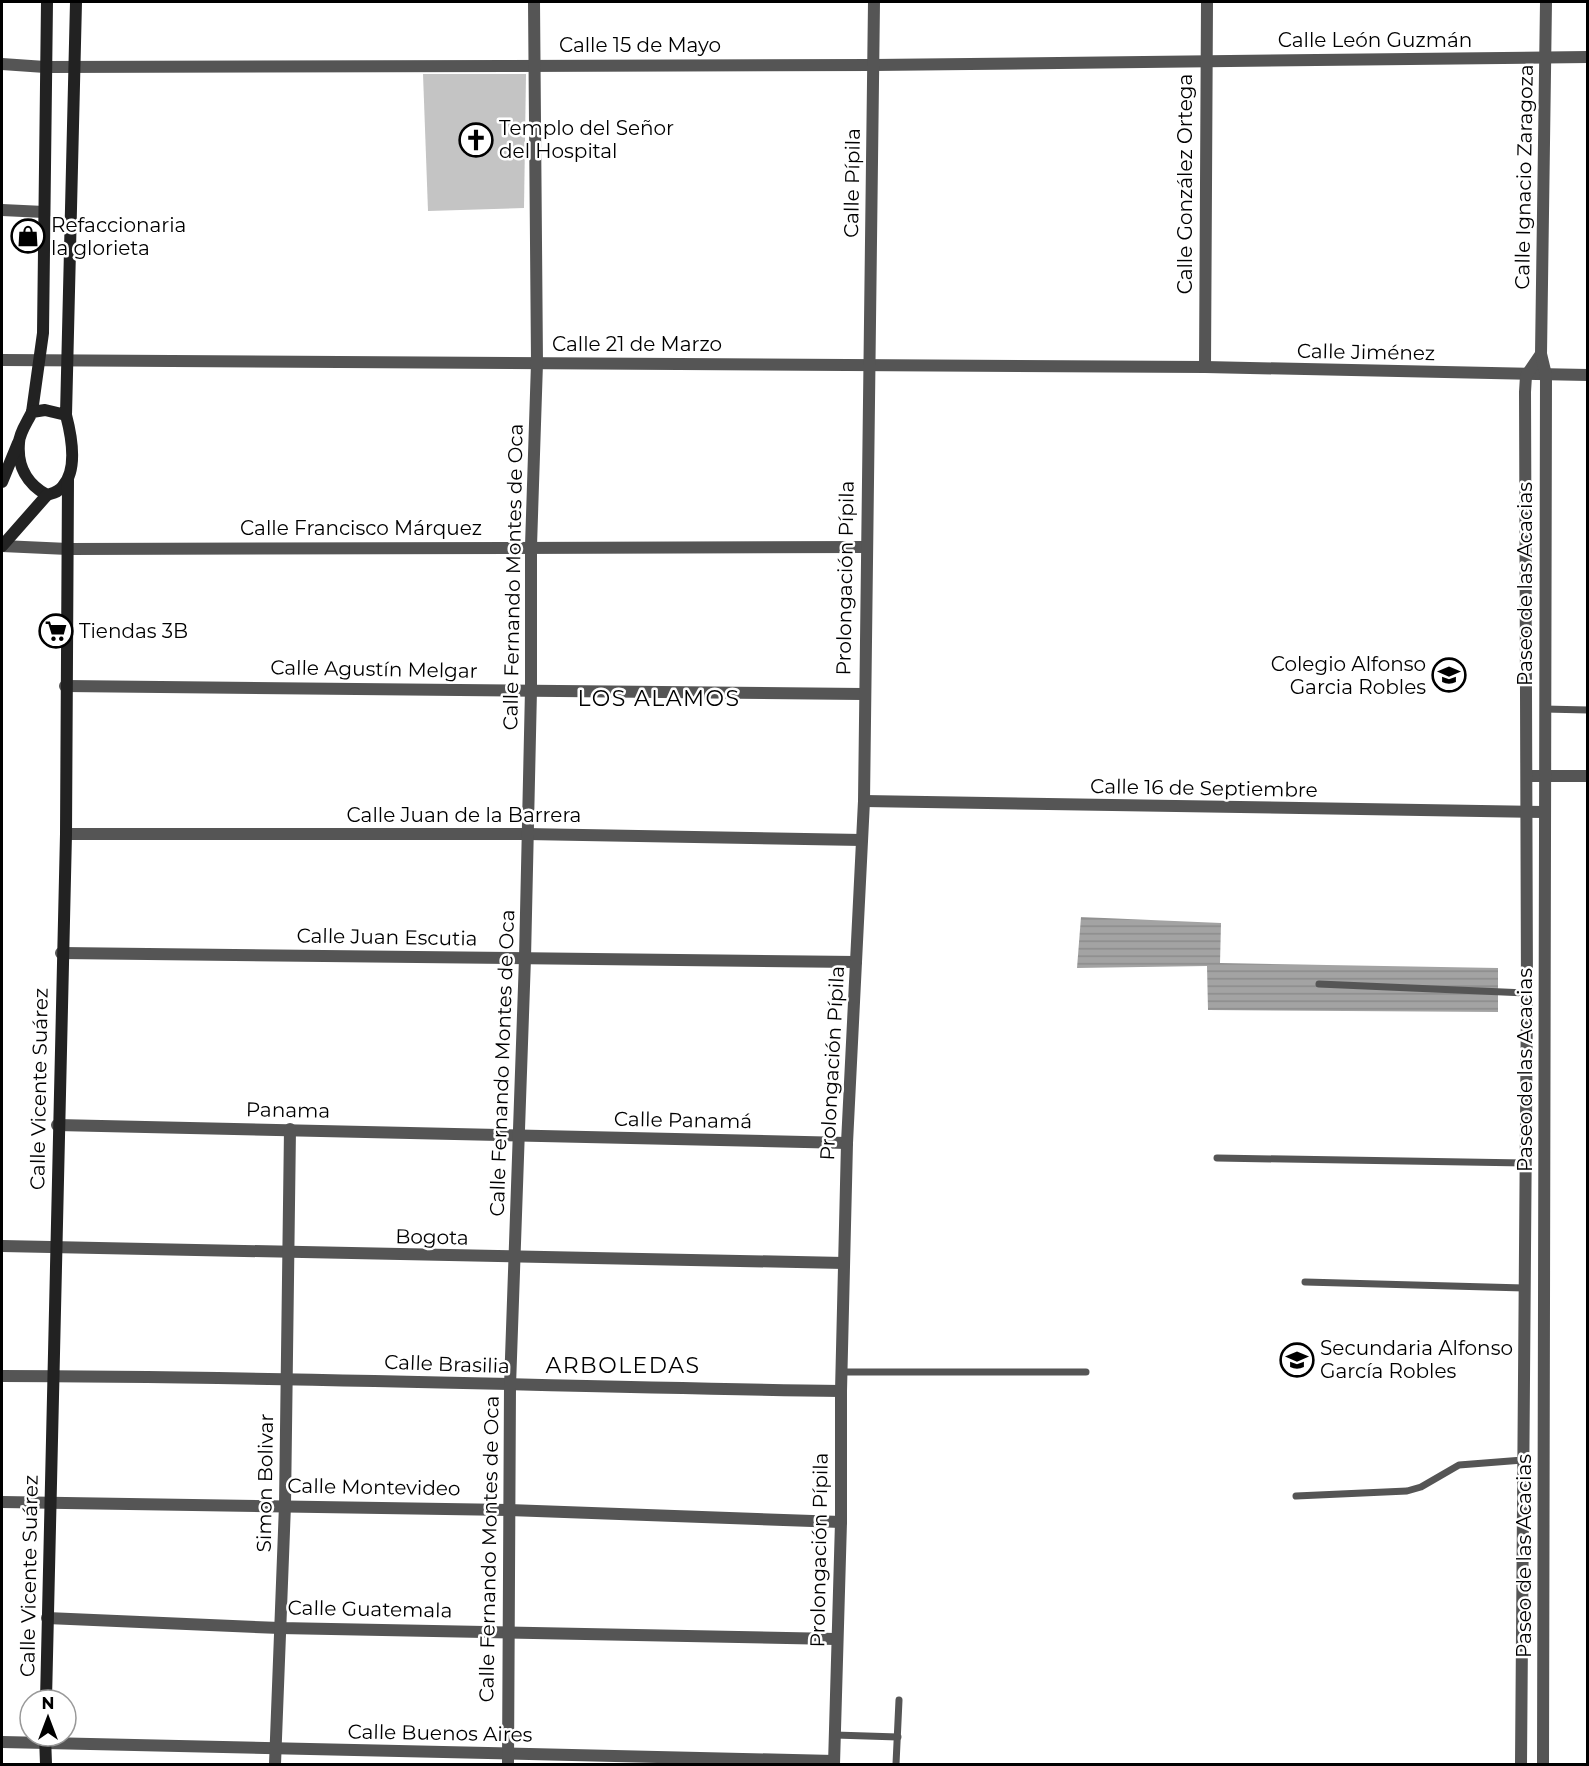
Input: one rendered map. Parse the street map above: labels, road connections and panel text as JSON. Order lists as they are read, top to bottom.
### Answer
{
  "streets": {
    "main road": ["Calle Vicente Suárez"],
    "street": [
      "Calle León Guzmán",
      "Calle 15 de Mayo",
      "Calle Ignacio Zaragoza",
      "Calle Pípila",
      "Calle González Ortega",
      "Calle 21 de Marzo",
      "Calle Jiménez",
      "Calle Francisco Márquez",
      "Calle Fernando Montes de Oca",
      "Prolongación Pípila",
      "Paseo de las Acacias",
      "Calle Agustín Melgar",
      "Calle 16 de Septiembre",
      "Calle Juan de la Barrera",
      "Calle Juan Escutia",
      "Panama",
      "Calle Panamá",
      "Bogota",
      "Calle Brasilia",
      "Simon Bolivar",
      "Calle Montevideo",
      "Calle Guatemala",
      "Calle Buenos Aires"
    ]
  },
  "crossings": [
    ["Calle León Guzmán", "Calle 15 de Mayo"],
    ["Calle León Guzmán", "Calle Ignacio Zaragoza"],
    ["Calle León Guzmán", "Calle González Ortega"],
    ["Calle 15 de Mayo", "Calle Pípila"],
    ["Calle 15 de Mayo", "Calle González Ortega"],
    ["Calle 15 de Mayo", "Calle Fernando Montes de Oca"],
    ["Calle Ignacio Zaragoza", "Calle Jiménez"],
    ["Calle Ignacio Zaragoza", "Paseo de las Acacias"],
    ["Calle Pípila", "Calle 21 de Marzo"],
    ["Calle Pípila", "Prolongación Pípila"],
    ["Calle González Ortega", "Calle 21 de Marzo"],
    ["Calle González Ortega", "Calle Jiménez"],
    ["Calle 21 de Marzo", "Calle Jiménez"],
    ["Calle 21 de Marzo", "Calle Fernando Montes de Oca"],
    ["Calle 21 de Marzo", "Prolongación Pípila"],
    ["Calle Jiménez", "Paseo de las Acacias"],
    ["Calle Francisco Márquez", "Calle Fernando Montes de Oca"],
    ["Calle Francisco Márquez", "Prolongación Pípila"],
    ["Calle Francisco Márquez", "Calle Vicente Suárez"],
    ["Calle Fernando Montes de Oca", "Calle Agustín Melgar"],
    ["Calle Fernando Montes de Oca", "Calle Juan de la Barrera"],
    ["Calle Fernando Montes de Oca", "Calle Juan Escutia"],
    ["Calle Fernando Montes de Oca", "Panama"],
    ["Calle Fernando Montes de Oca", "Calle Panamá"],
    ["Calle Fernando Montes de Oca", "Bogota"],
    ["Calle Fernando Montes de Oca", "Calle Brasilia"],
    ["Calle Fernando Montes de Oca", "Calle Montevideo"],
    ["Calle Fernando Montes de Oca", "Calle Guatemala"],
    ["Calle Fernando Montes de Oca", "Calle Buenos Aires"],
    ["Prolongación Pípila", "Calle Agustín Melgar"],
    ["Prolongación Pípila", "Calle 16 de Septiembre"],
    ["Prolongación Pípila", "Calle Juan de la Barrera"],
    ["Prolongación Pípila", "Calle Juan Escutia"],
    ["Prolongación Pípila", "Calle Panamá"],
    ["Prolongación Pípila", "Bogota"],
    ["Prolongación Pípila", "Calle Brasilia"],
    ["Prolongación Pípila", "Calle Montevideo"],
    ["Prolongación Pípila", "Calle Guatemala"],
    ["Prolongación Pípila", "Calle Buenos Aires"],
    ["Paseo de las Acacias", "Calle 16 de Septiembre"],
    ["Calle Agustín Melgar", "Calle Vicente Suárez"],
    ["Calle Juan de la Barrera", "Calle Vicente Suárez"],
    ["Calle Juan Escutia", "Calle Vicente Suárez"],
    ["Calle Vicente Suárez", "Panama"],
    ["Calle Vicente Suárez", "Bogota"],
    ["Calle Vicente Suárez", "Calle Brasilia"],
    ["Calle Vicente Suárez", "Calle Montevideo"],
    ["Calle Vicente Suárez", "Calle Guatemala"],
    ["Panama", "Calle Panamá"],
    ["Panama", "Simon Bolivar"],
    ["Bogota", "Simon Bolivar"],
    ["Calle Brasilia", "Simon Bolivar"],
    ["Simon Bolivar", "Calle Montevideo"],
    ["Simon Bolivar", "Calle Guatemala"],
    ["Simon Bolivar", "Calle Buenos Aires"]
  ],
  "districts": ["LOS ALAMOS", "ARBOLEDAS"],
  "places": {
    "church": ["Templo del Señor del Hospital"],
    "shop": ["Refaccionaria la glorieta"],
    "supermarket": ["Tiendas 3B"],
    "school or university": ["Colegio Alfonso Garcia Robles", "Secundaria Alfonso García Robles"]
  },
  "north": "top"
}
